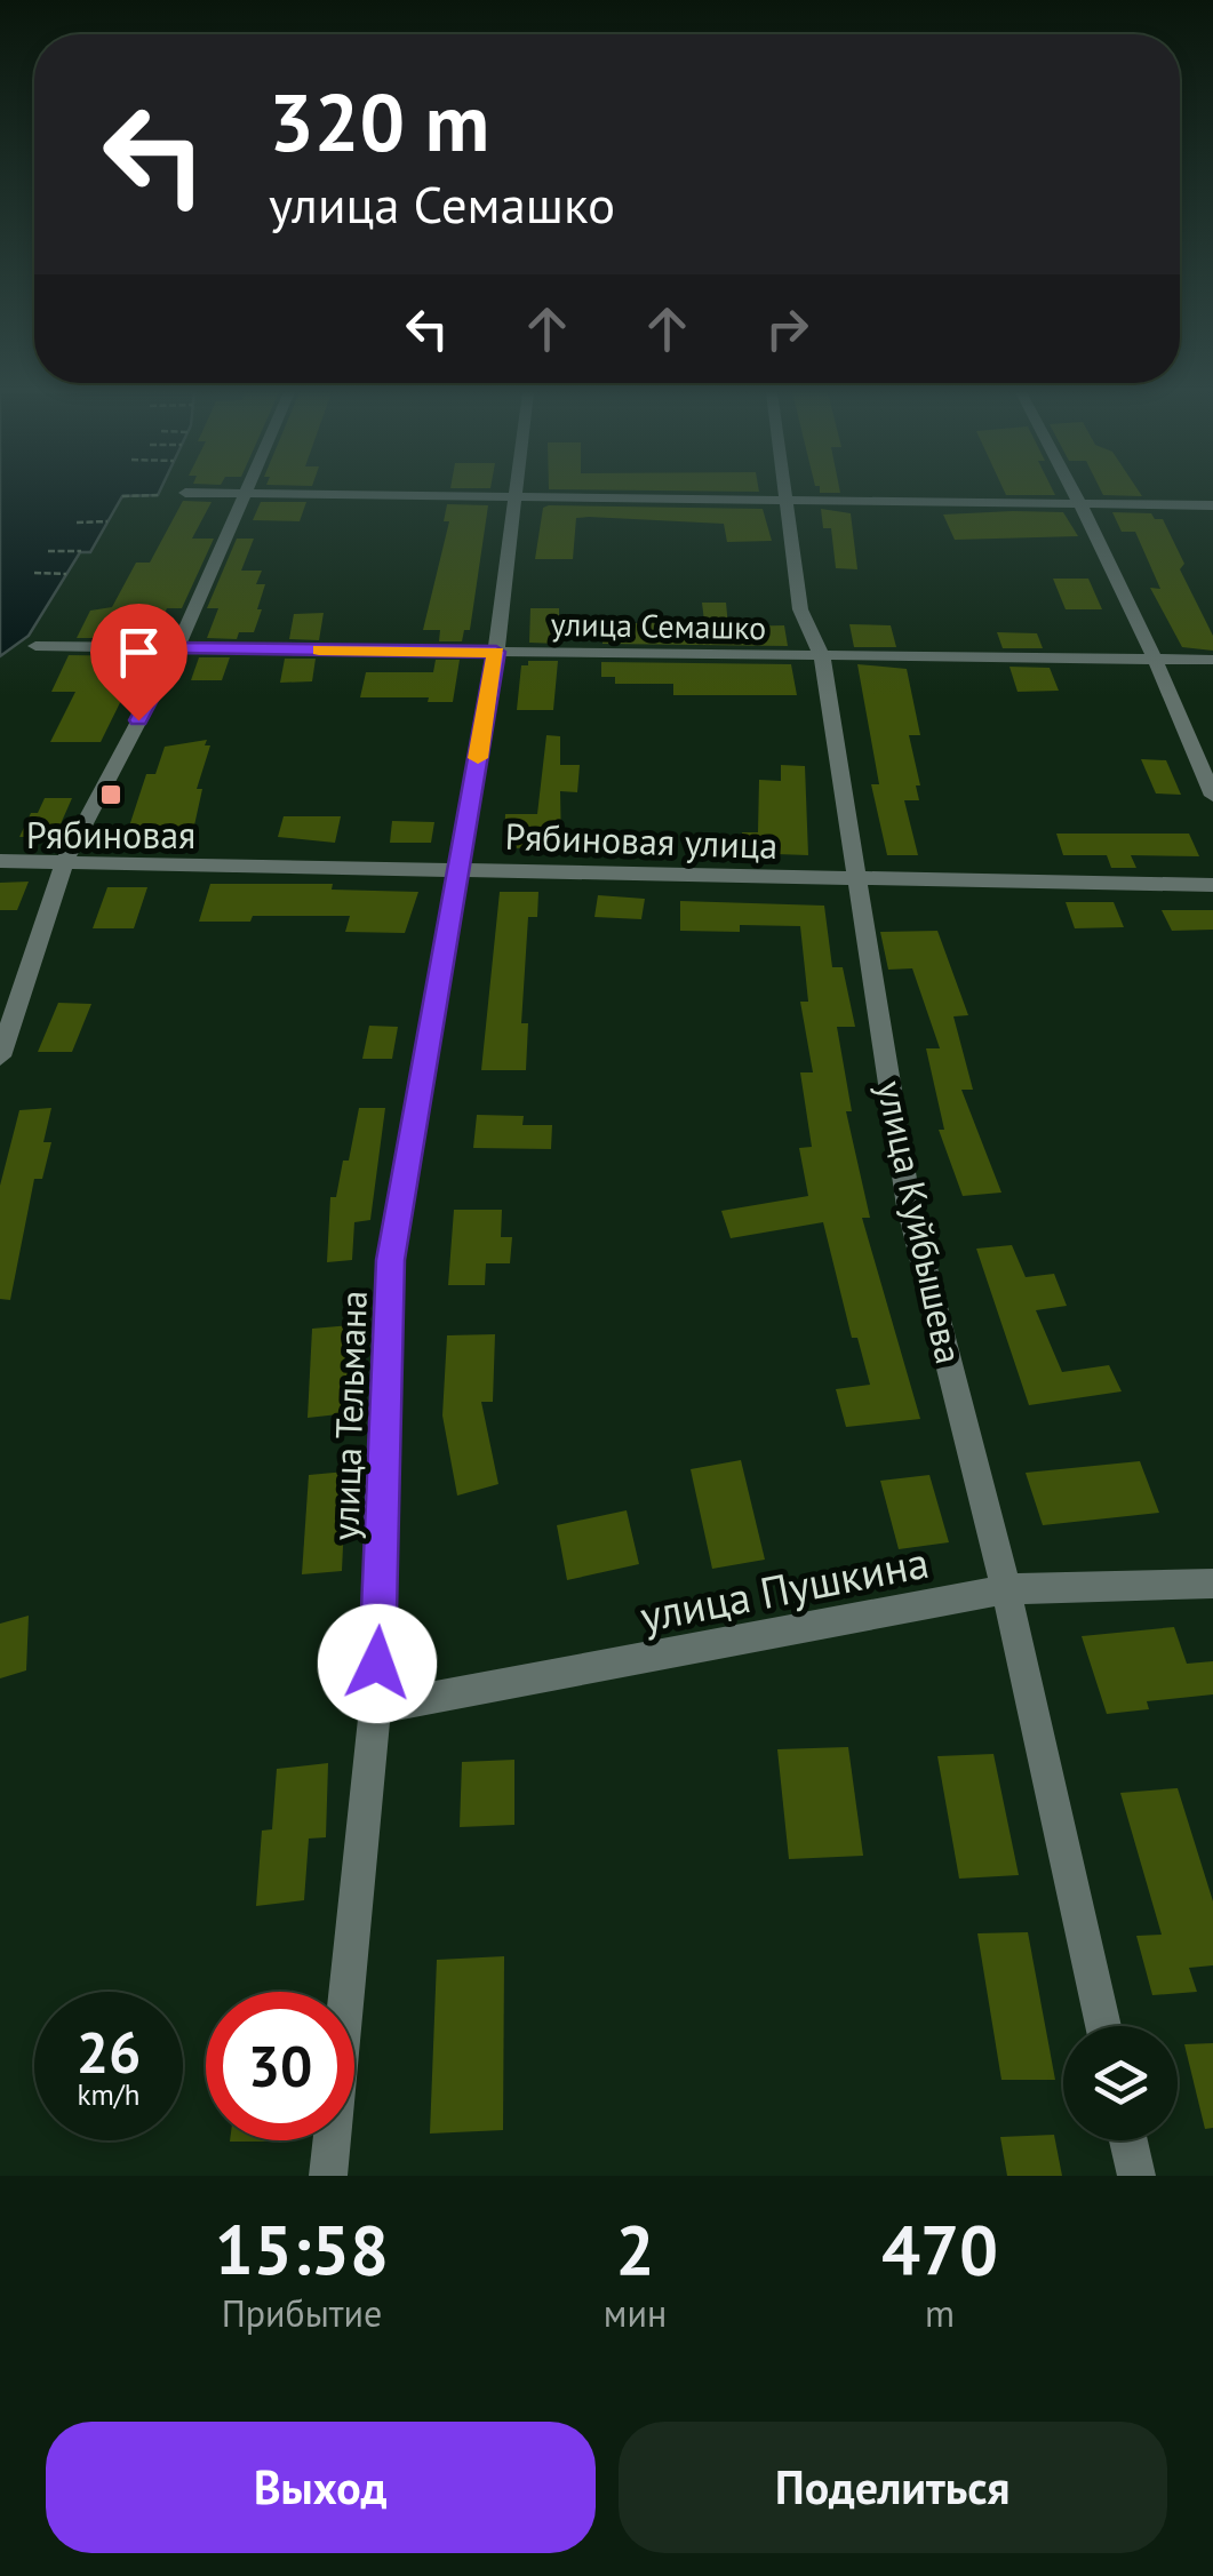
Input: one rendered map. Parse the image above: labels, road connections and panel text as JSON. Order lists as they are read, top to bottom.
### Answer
{
  "streets": {
    "street": [
      "улица Семашко",
      "Рябиновая улица",
      "улица Куйбышева",
      "улица Тельмана",
      "улица Пушкина"
    ]
  },
  "crossings": [
    ["улица Семашко", "улица Куйбышева"],
    ["улица Семашко", "улица Тельмана"],
    ["Рябиновая улица", "улица Куйбышева"],
    ["Рябиновая улица", "улица Тельмана"],
    ["улица Куйбышева", "улица Пушкина"],
    ["улица Тельмана", "улица Пушкина"]
  ],
  "places": {
    "transit": ["Рябиновая"]
  },
  "page": {
    "turn": ["320 m", "улица Семашко"],
    "speed": "26 km/h",
    "limit": "30",
    "eta": [
      "15:58",
      "Прибытие",
      "2",
      "мин",
      "470",
      "m"
    ],
    "buttons": ["Выход", "Поделиться"]
  }
}
